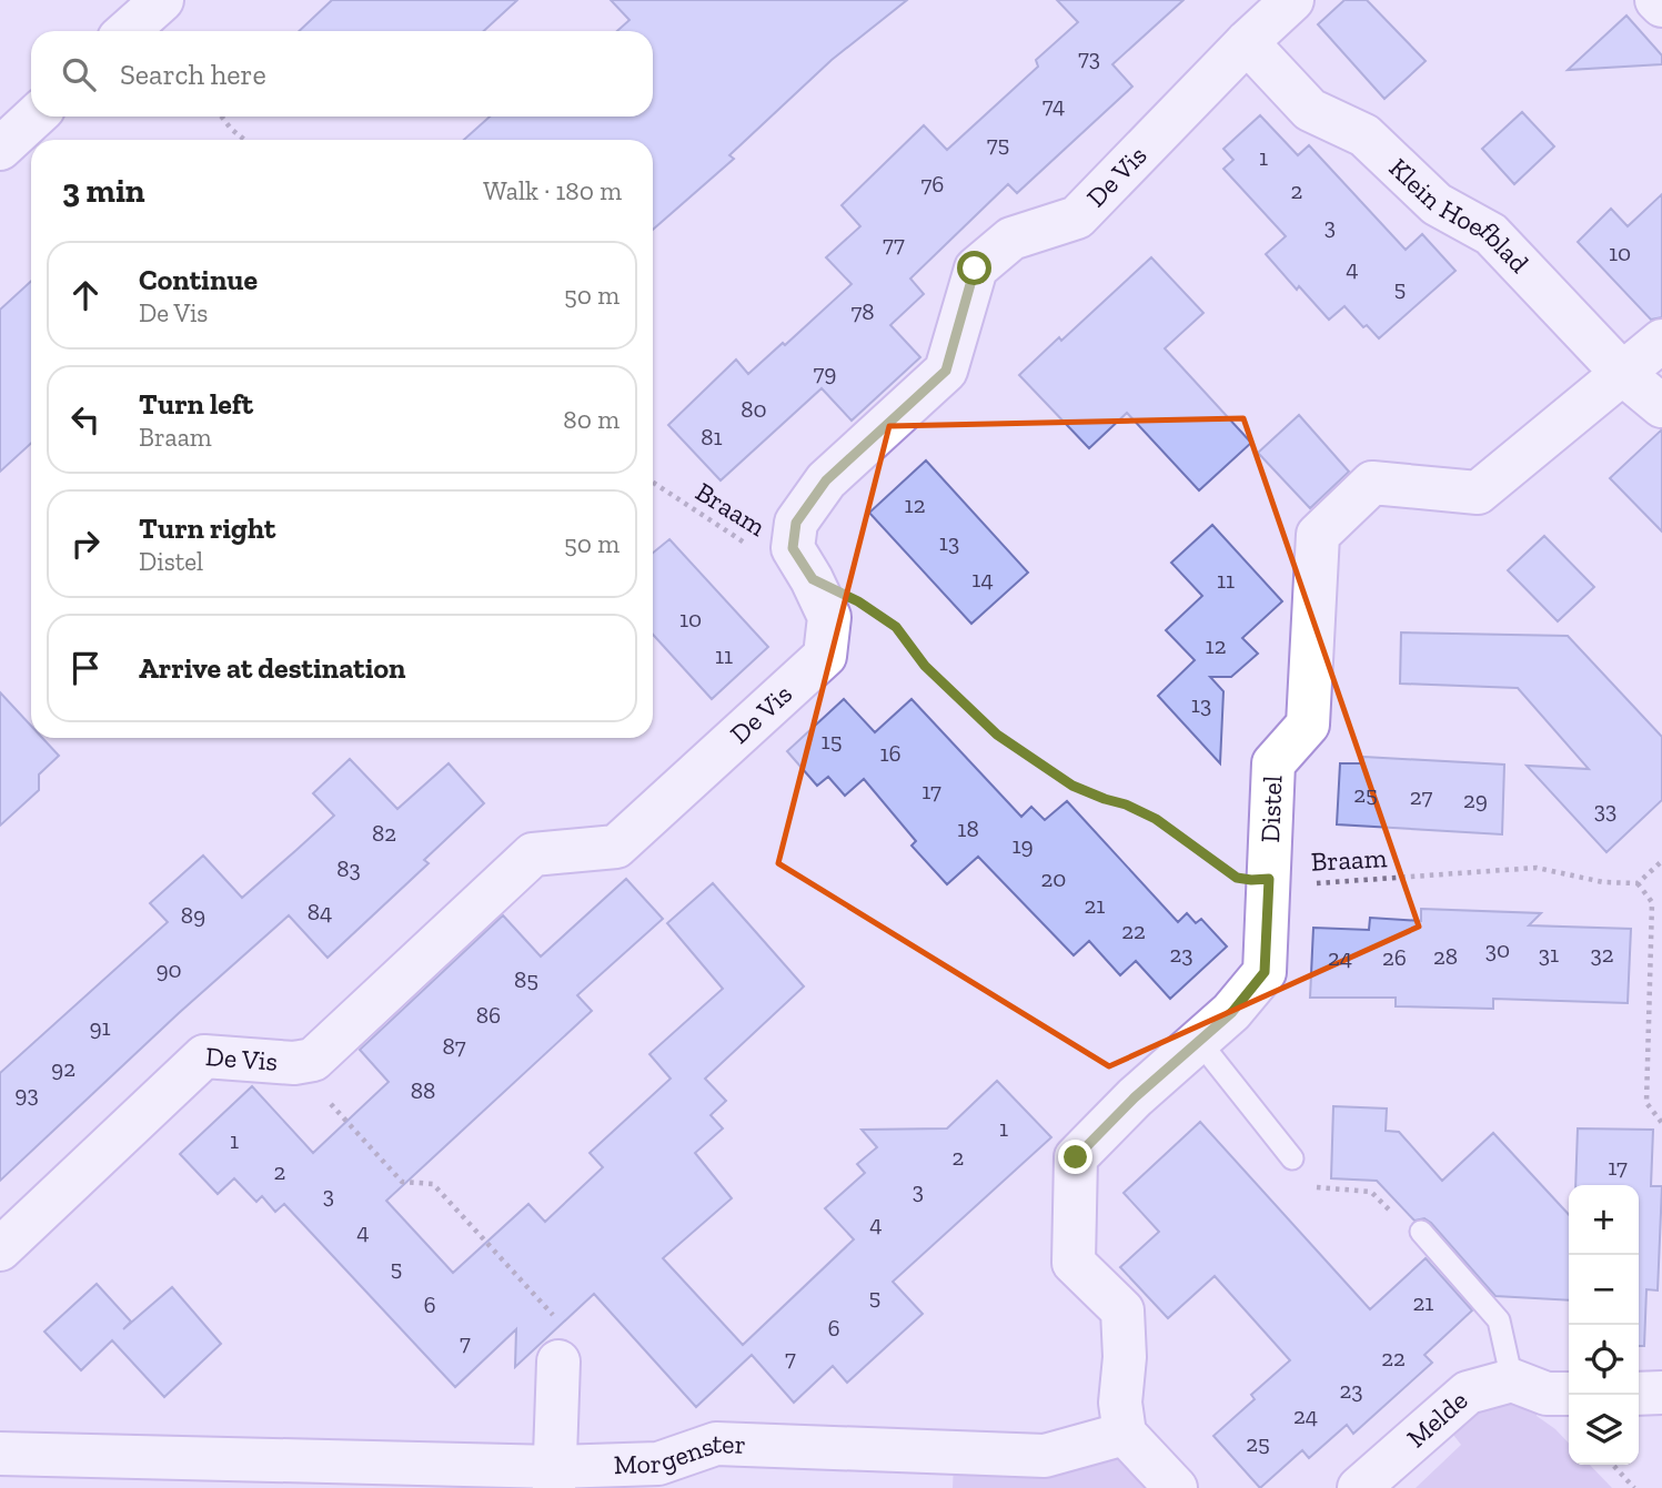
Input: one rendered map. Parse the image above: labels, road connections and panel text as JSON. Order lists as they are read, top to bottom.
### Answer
{
  "streets": {
    "street": [
      "De Vis",
      "Klein Hoefblad",
      "Distel",
      "Melde",
      "Morgenster"
    ],
    "path": ["Braam"]
  },
  "crossings": [
    ["De Vis", "Klein Hoefblad"],
    ["De Vis", "Braam"],
    ["Klein Hoefblad", "Distel"],
    ["Braam", "Distel"],
    ["Distel", "Morgenster"]
  ],
  "house_numbers": [
    "73",
    "74",
    "75",
    "1",
    "76",
    "2",
    "3",
    "77",
    "10",
    "4",
    "5",
    "78",
    "79",
    "80",
    "81",
    "12",
    "13",
    "14",
    "11",
    "10",
    "12",
    "11",
    "13",
    "15",
    "16",
    "17",
    "25",
    "27",
    "29",
    "33",
    "18",
    "82",
    "19",
    "83",
    "20",
    "21",
    "84",
    "89",
    "22",
    "30",
    "23",
    "31",
    "32",
    "28",
    "24",
    "26",
    "90",
    "85",
    "86",
    "91",
    "87",
    "92",
    "88",
    "93",
    "1",
    "1",
    "2",
    "17",
    "2",
    "3",
    "3",
    "4",
    "4",
    "5",
    "5",
    "21",
    "6",
    "6",
    "7",
    "7",
    "22",
    "23",
    "24",
    "25"
  ],
  "page": {
    "search": "Search here",
    "heading": ["3 min", "Walk · 180 m"],
    "list": [
      ["Continue", "De Vis", "50 m"],
      ["Turn left", "Braam", "80 m"],
      ["Turn right", "Distel", "50 m"],
      "Arrive at destination"
    ],
    "map_buttons": ["+", "−"]
  }
}
